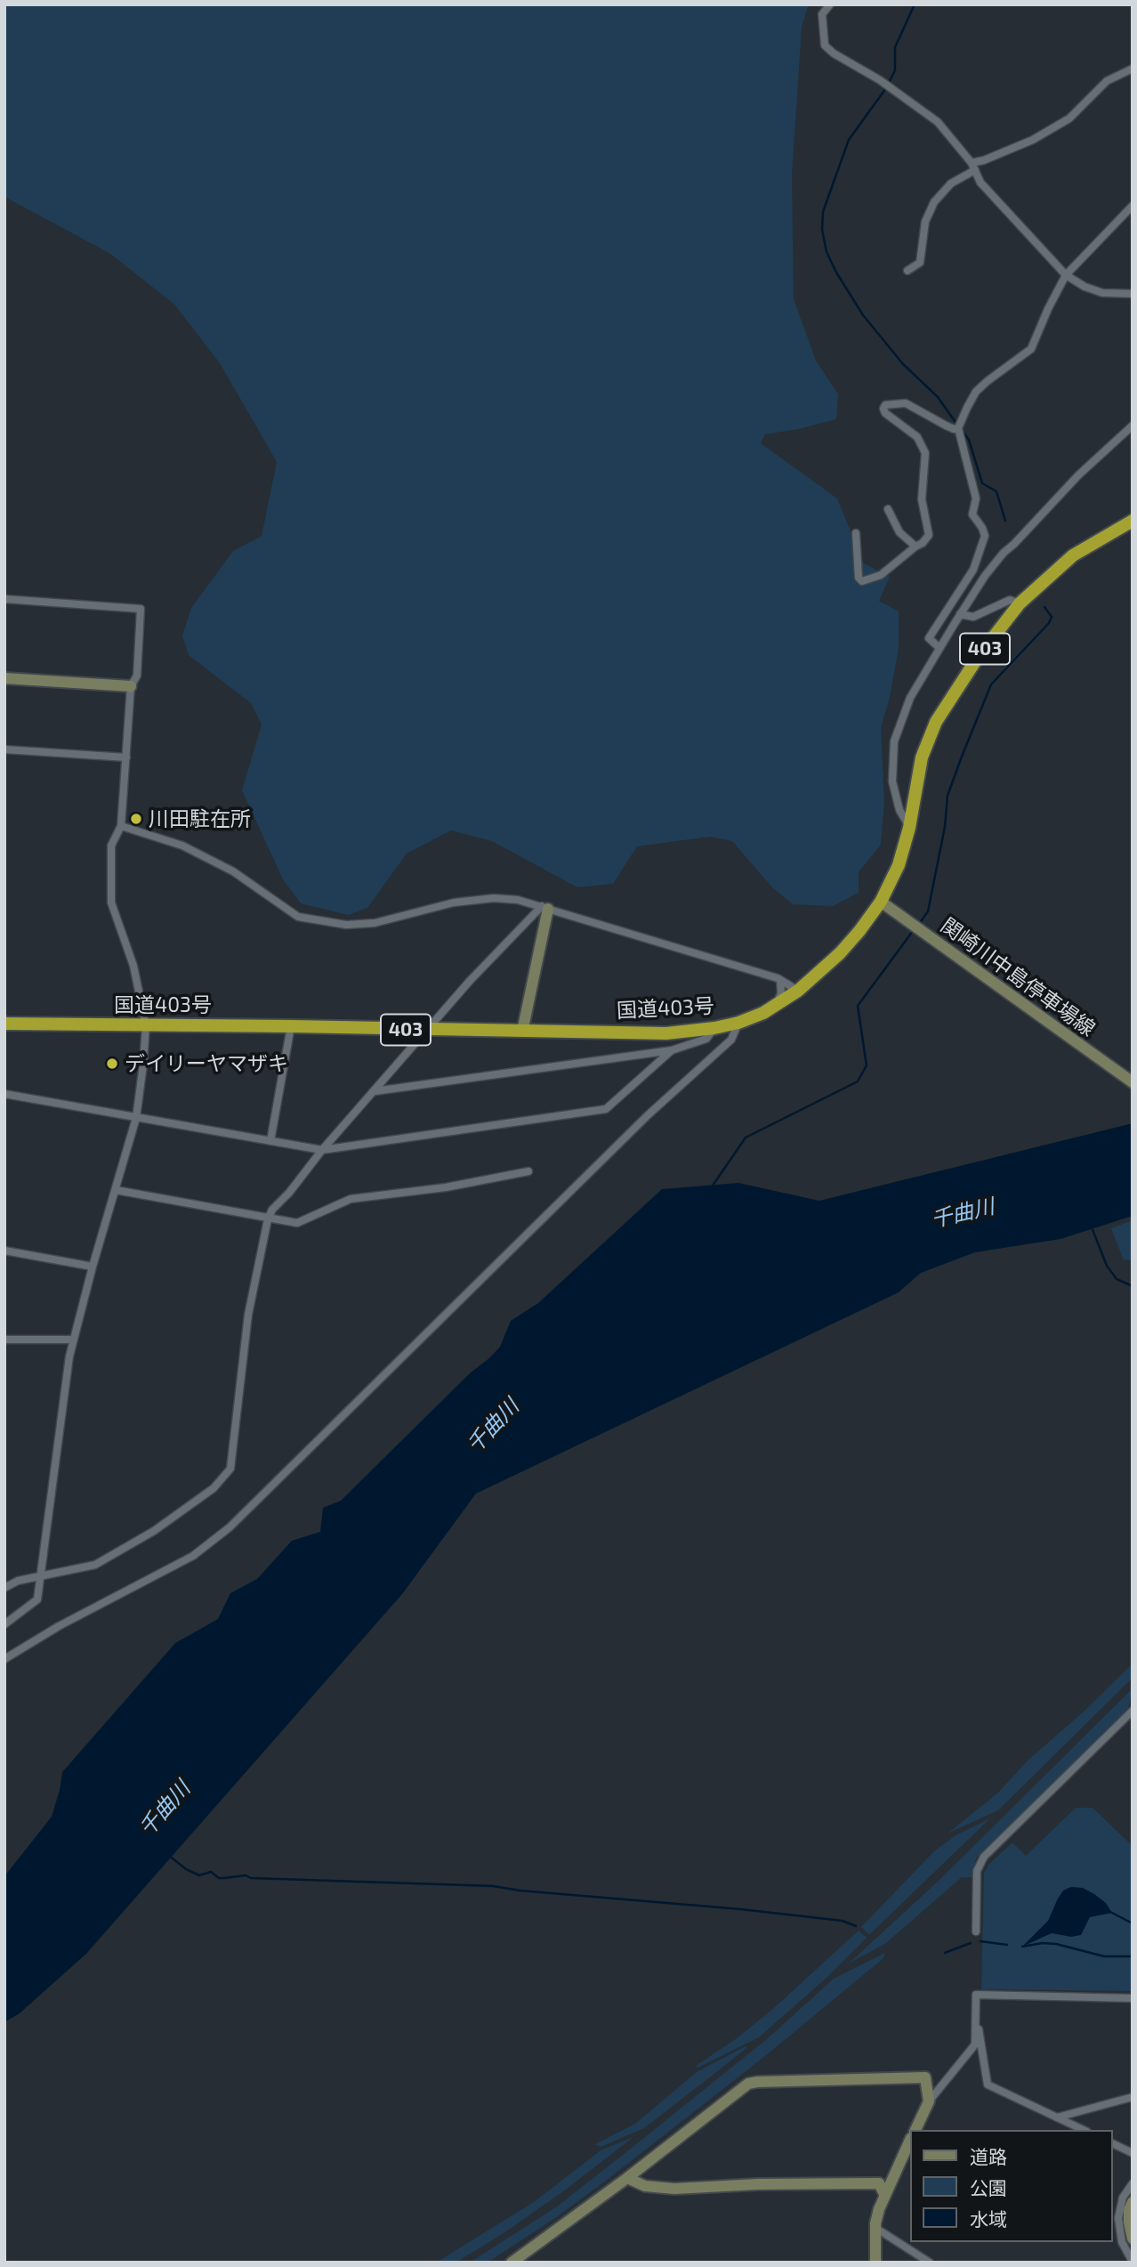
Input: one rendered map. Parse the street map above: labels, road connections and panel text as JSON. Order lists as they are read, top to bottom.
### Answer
{
  "streets": {
    "highway": ["403", "国道403号"],
    "street": ["関崎川中島停車場線"]
  },
  "crossings": [
    ["関崎川中島停車場線", "国道403号"]
  ],
  "water": ["千曲川"],
  "places": ["川田駐在所", "デイリーヤマザキ"],
  "legend": ["道路", "公園", "水域"]
}
